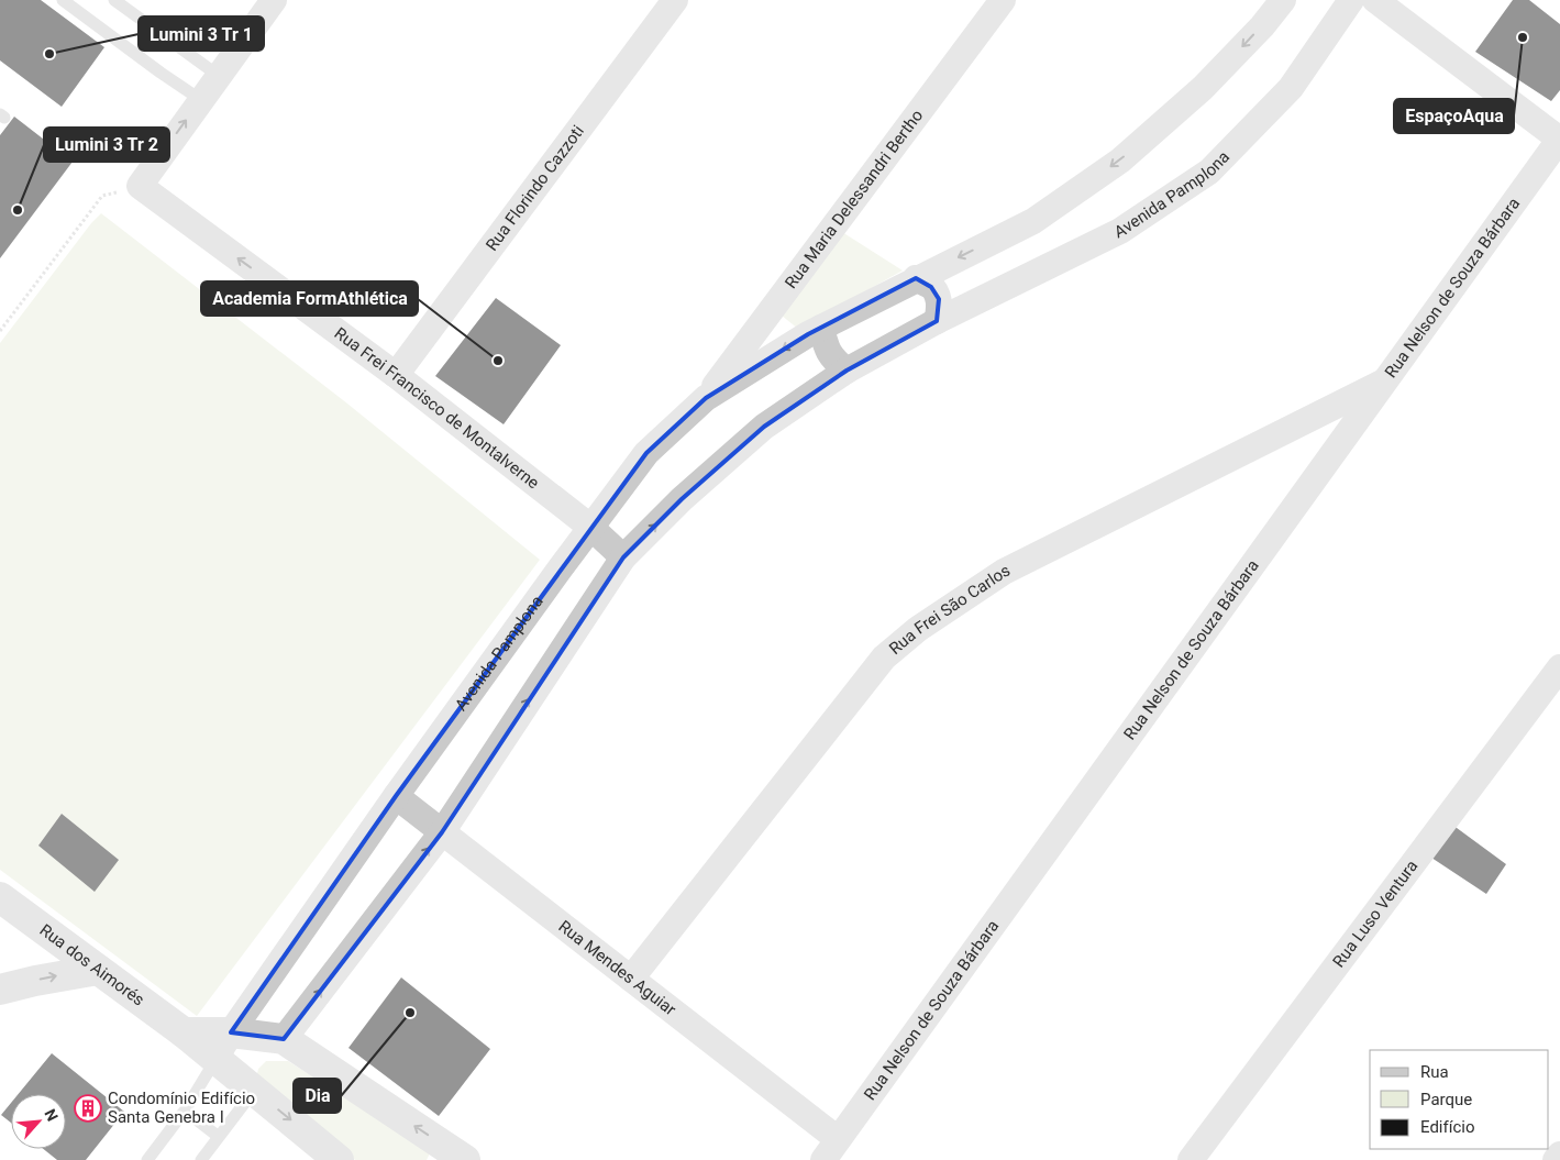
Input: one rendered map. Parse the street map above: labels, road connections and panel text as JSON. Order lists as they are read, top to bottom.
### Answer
{
  "streets": {
    "street": [
      "Rua Florindo Cazzoti",
      "Avenida Pamplona",
      "Rua Maria Delessandri Bertho",
      "Rua Nelson de Souza Bárbara",
      "Rua Frei Francisco de Montalverne",
      "Rua Frei São Carlos",
      "Rua Luso Ventura",
      "Rua dos Aimorés",
      "Rua Mendes Aguiar"
    ]
  },
  "crossings": [
    ["Rua Florindo Cazzoti", "Rua Frei Francisco de Montalverne"],
    ["Avenida Pamplona", "Rua Maria Delessandri Bertho"],
    ["Avenida Pamplona", "Rua Frei Francisco de Montalverne"],
    ["Avenida Pamplona", "Rua dos Aimorés"],
    ["Avenida Pamplona", "Rua Mendes Aguiar"],
    ["Rua Nelson de Souza Bárbara", "Rua Frei São Carlos"],
    ["Rua Nelson de Souza Bárbara", "Rua Mendes Aguiar"],
    ["Rua Frei São Carlos", "Rua Mendes Aguiar"]
  ],
  "one_way": ["Rua Frei Francisco de Montalverne"],
  "places": {
    "other": [
      "EspaçoAqua",
      "Lumini 3 Tr 1",
      "Lumini 3 Tr 2",
      "Academia FormAthlética",
      "Dia"
    ],
    "building": ["Condomínio Edifício Santa Genebra I"]
  },
  "legend": ["Rua", "Parque", "Edifício"],
  "north": "top right"
}
